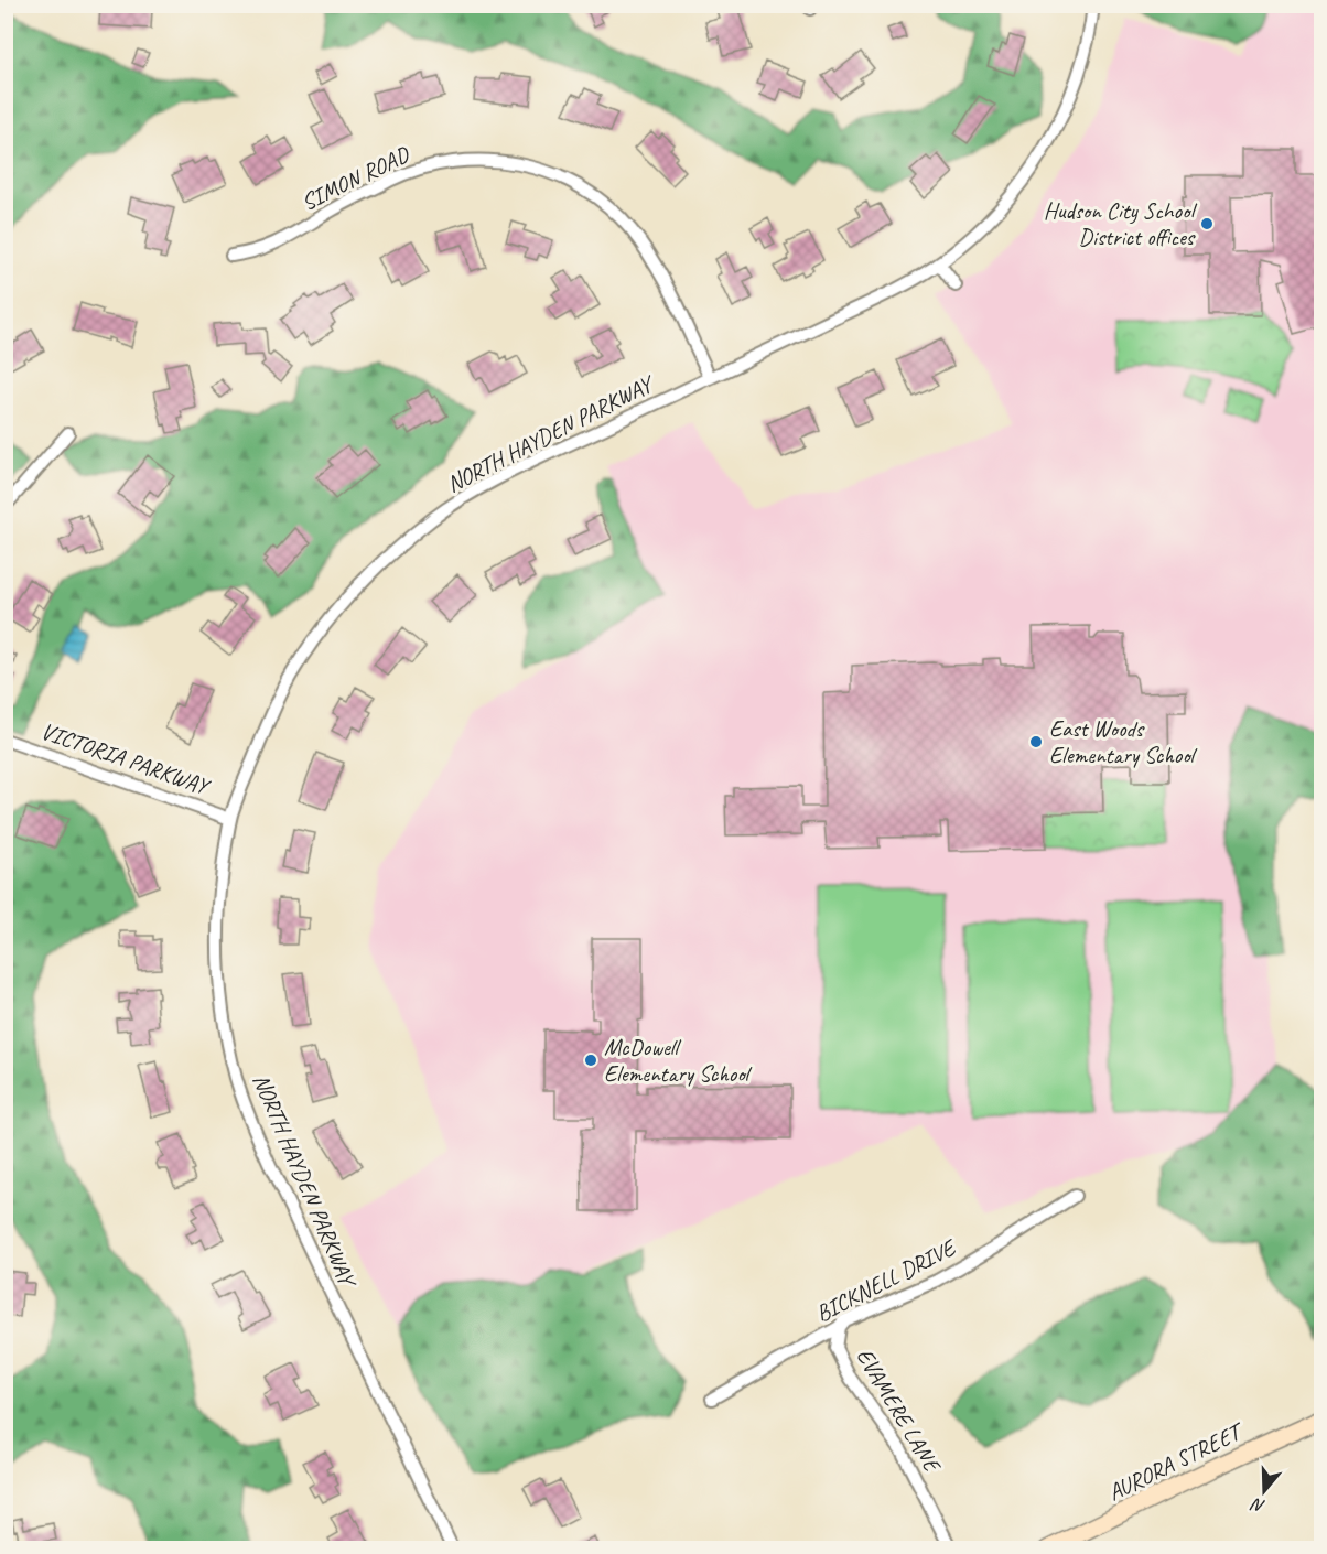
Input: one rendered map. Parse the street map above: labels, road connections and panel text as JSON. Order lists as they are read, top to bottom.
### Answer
{
  "streets": {
    "street": [
      "SIMON ROAD",
      "NORTH HAYDEN PARKWAY",
      "VICTORIA PARKWAY",
      "BICKNELL DRIVE",
      "EVAMERE LANE",
      "AURORA STREET"
    ]
  },
  "crossings": [
    ["SIMON ROAD", "NORTH HAYDEN PARKWAY"],
    ["NORTH HAYDEN PARKWAY", "VICTORIA PARKWAY"],
    ["BICKNELL DRIVE", "EVAMERE LANE"]
  ],
  "places": ["Hudson City School District offices", "East Woods Elementary School", "McDowell Elementary School"],
  "north": "bottom"
}
